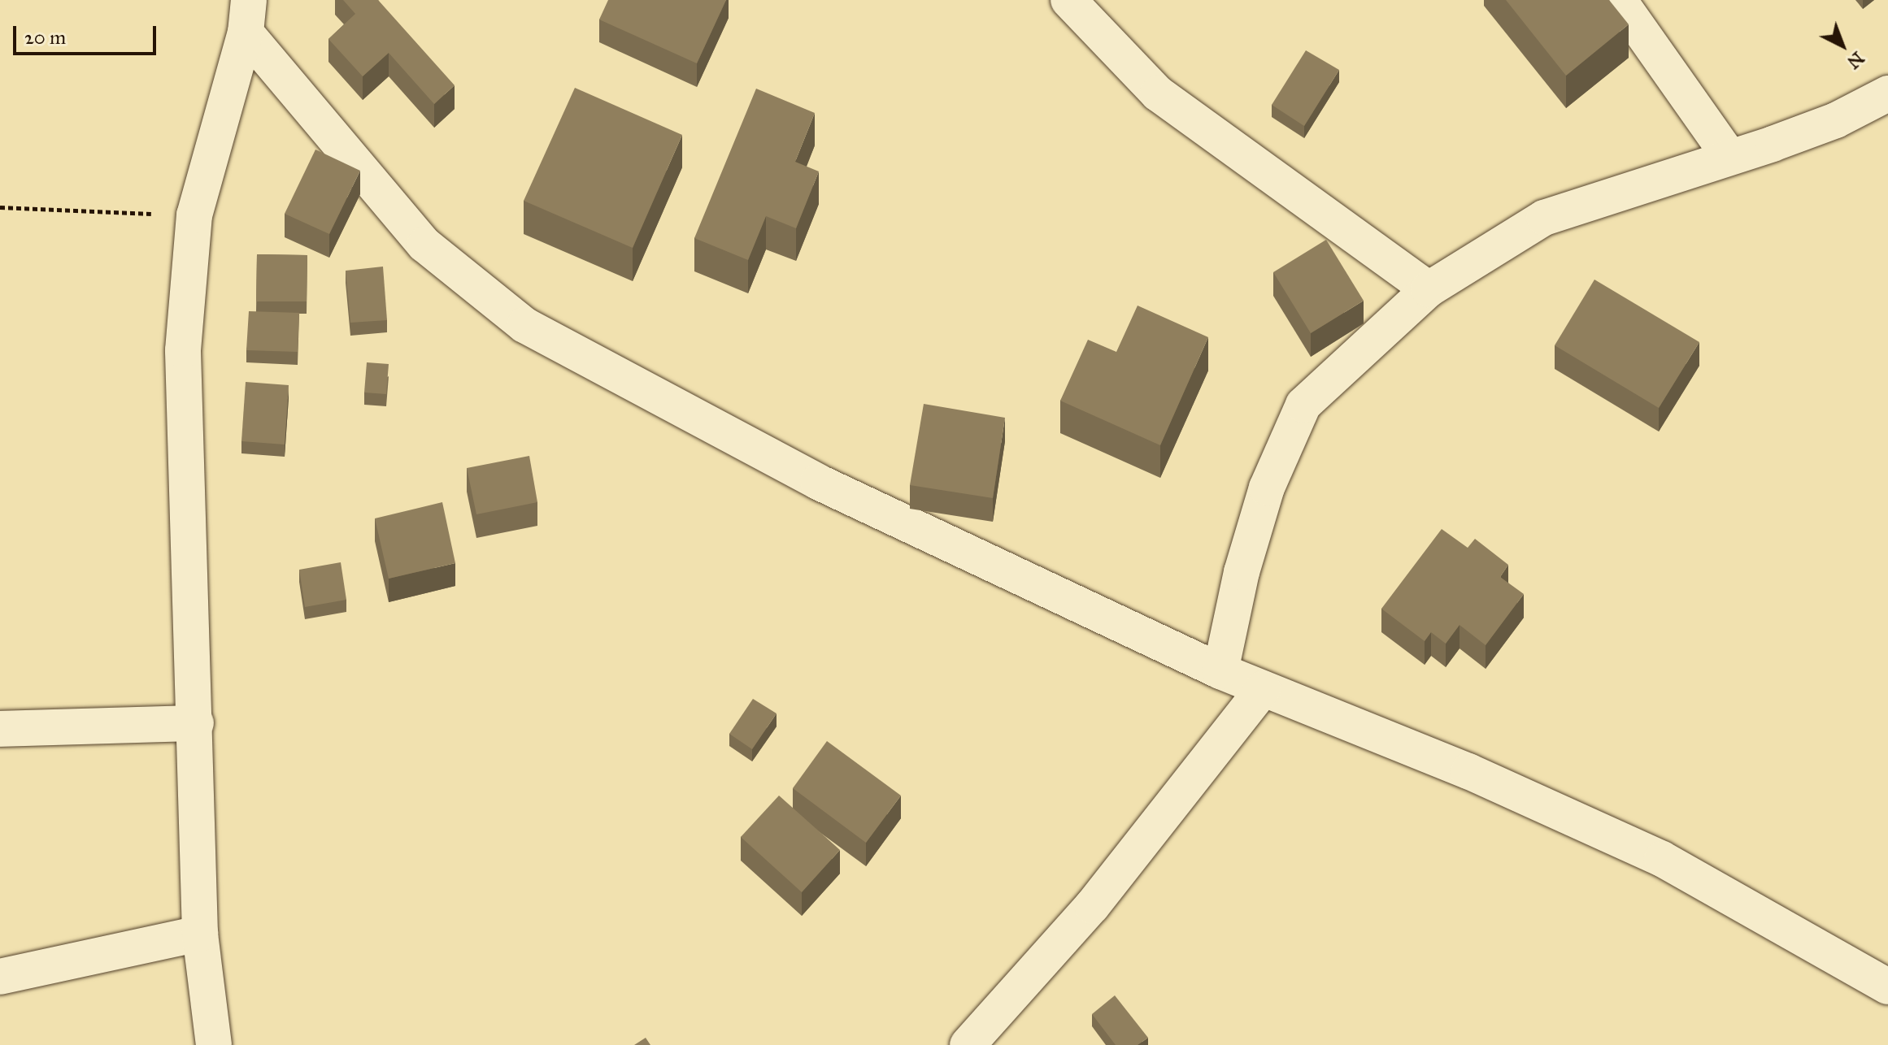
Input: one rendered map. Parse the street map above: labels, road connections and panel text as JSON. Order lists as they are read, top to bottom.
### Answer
{
  "scale_bar": "20 m",
  "north": "bottom right"
}
